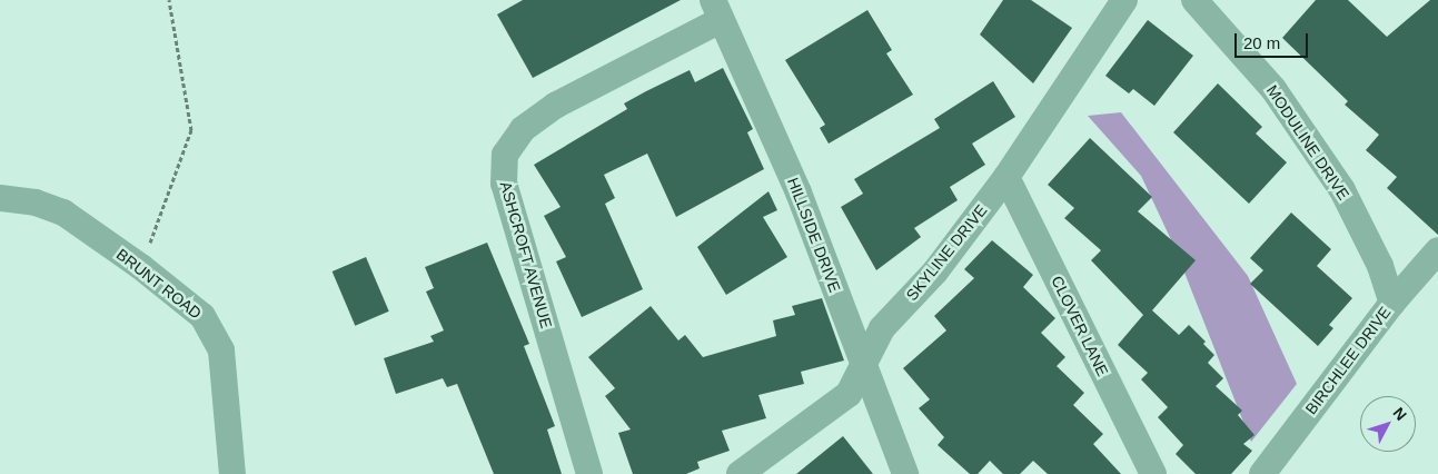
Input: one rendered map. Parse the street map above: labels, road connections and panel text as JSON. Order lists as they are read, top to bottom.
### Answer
{
  "streets": {
    "street": [
      "MODULINE DRIVE",
      "HILLSIDE DRIVE",
      "SKYLINE DRIVE",
      "ASHCROFT AVENUE",
      "BRUNT ROAD",
      "CLOVER LANE",
      "BIRCHLEE DRIVE"
    ]
  },
  "crossings": [
    ["MODULINE DRIVE", "BIRCHLEE DRIVE"],
    ["HILLSIDE DRIVE", "SKYLINE DRIVE"],
    ["HILLSIDE DRIVE", "ASHCROFT AVENUE"],
    ["SKYLINE DRIVE", "CLOVER LANE"]
  ],
  "scale_bar": "20 m",
  "north": "top right"
}
